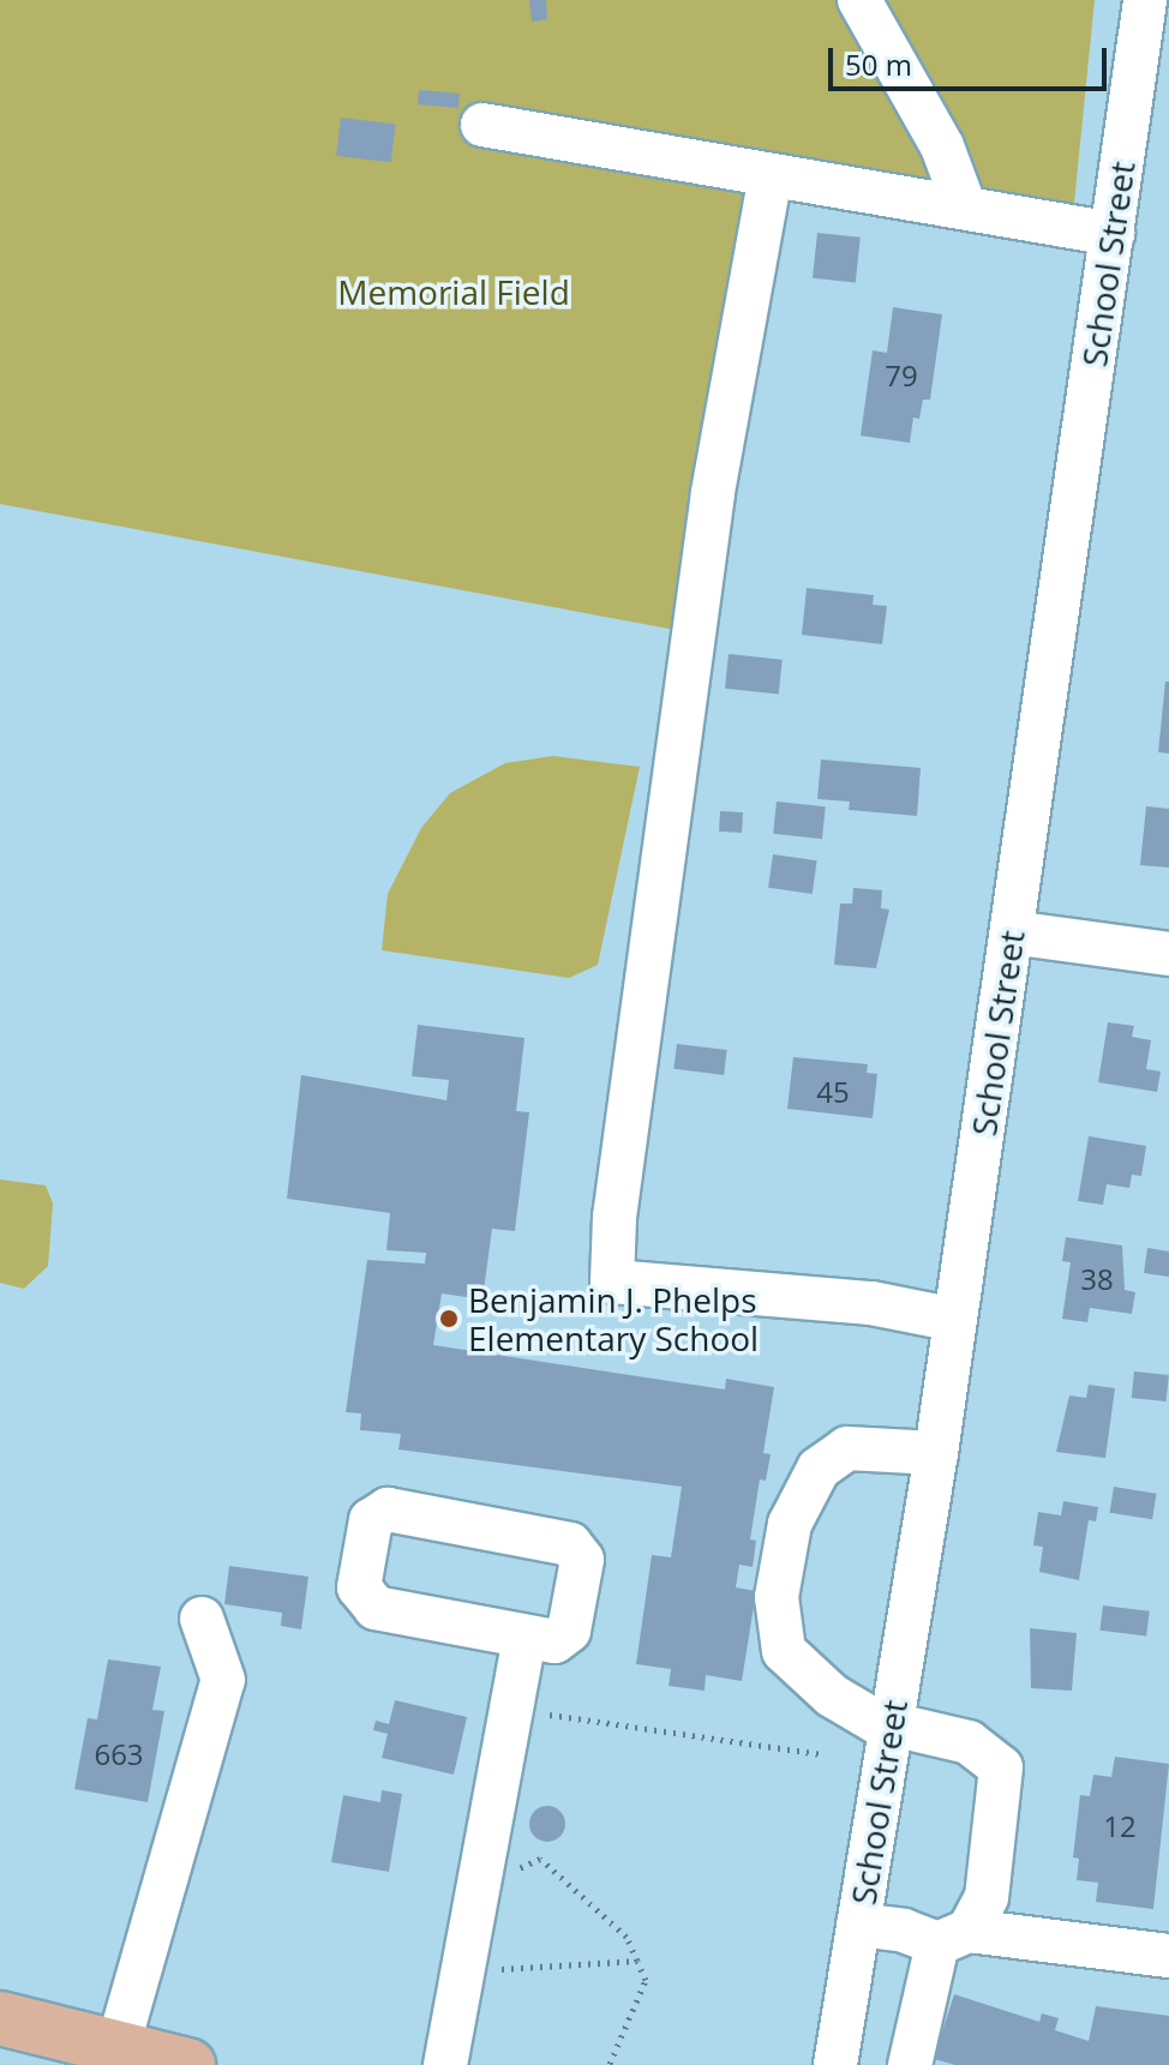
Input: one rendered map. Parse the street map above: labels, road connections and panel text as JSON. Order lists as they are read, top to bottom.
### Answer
{
  "streets": {
    "street": ["School Street"]
  },
  "parks": ["Memorial Field"],
  "places": ["Benjamin J. Phelps Elementary School"],
  "house_numbers": [
    "79",
    "45",
    "38",
    "663",
    "12"
  ],
  "scale_bar": "50 m"
}
